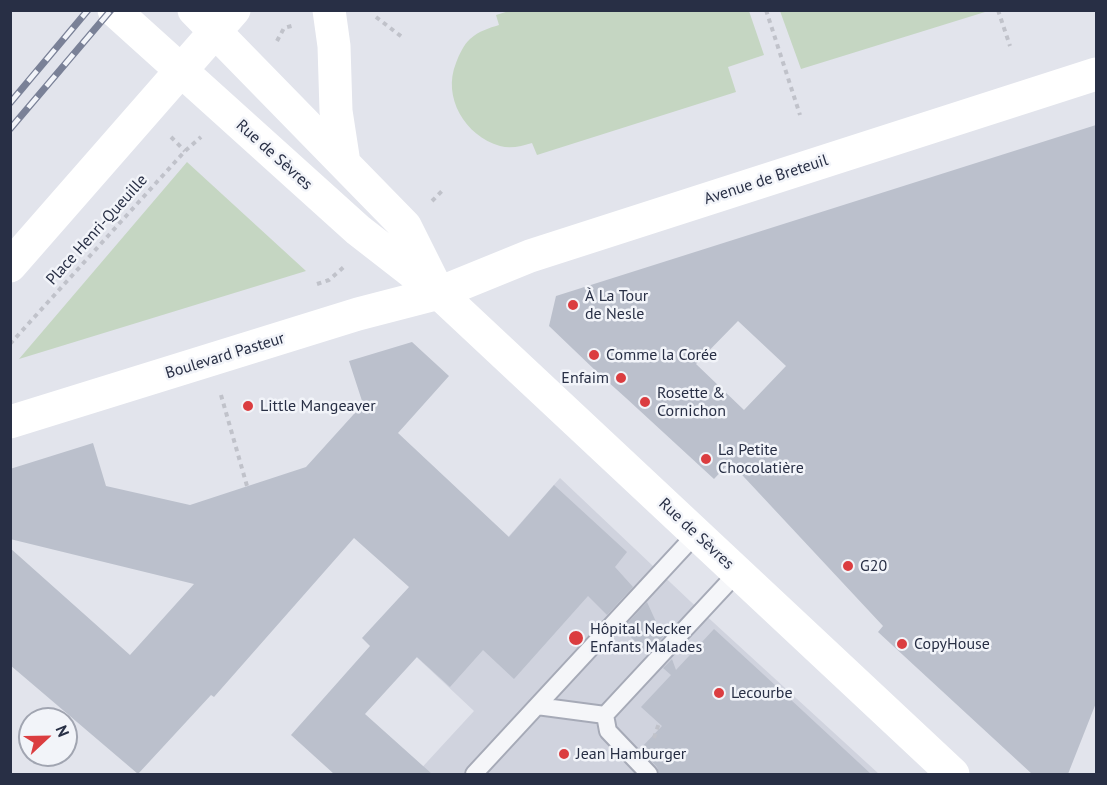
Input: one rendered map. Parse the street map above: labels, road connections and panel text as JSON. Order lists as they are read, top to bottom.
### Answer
{
  "streets": {
    "main road": ["Rue de Sèvres", "Avenue de Breteuil", "Boulevard Pasteur"],
    "path": ["Place Henri-Queuille"]
  },
  "crossings": [
    ["Rue de Sèvres", "Avenue de Breteuil"],
    ["Rue de Sèvres", "Boulevard Pasteur"],
    ["Avenue de Breteuil", "Boulevard Pasteur"]
  ],
  "places": [
    "À La Tour de Nesle",
    "Comme la Corée",
    "Enfaim",
    "Rosette & Cornichon",
    "Little Mangeaver",
    "La Petite Chocolatière",
    "G20",
    "Hôpital Necker Enfants Malades",
    "CopyHouse",
    "Lecourbe",
    "Jean Hamburger"
  ],
  "north": "right"
}
